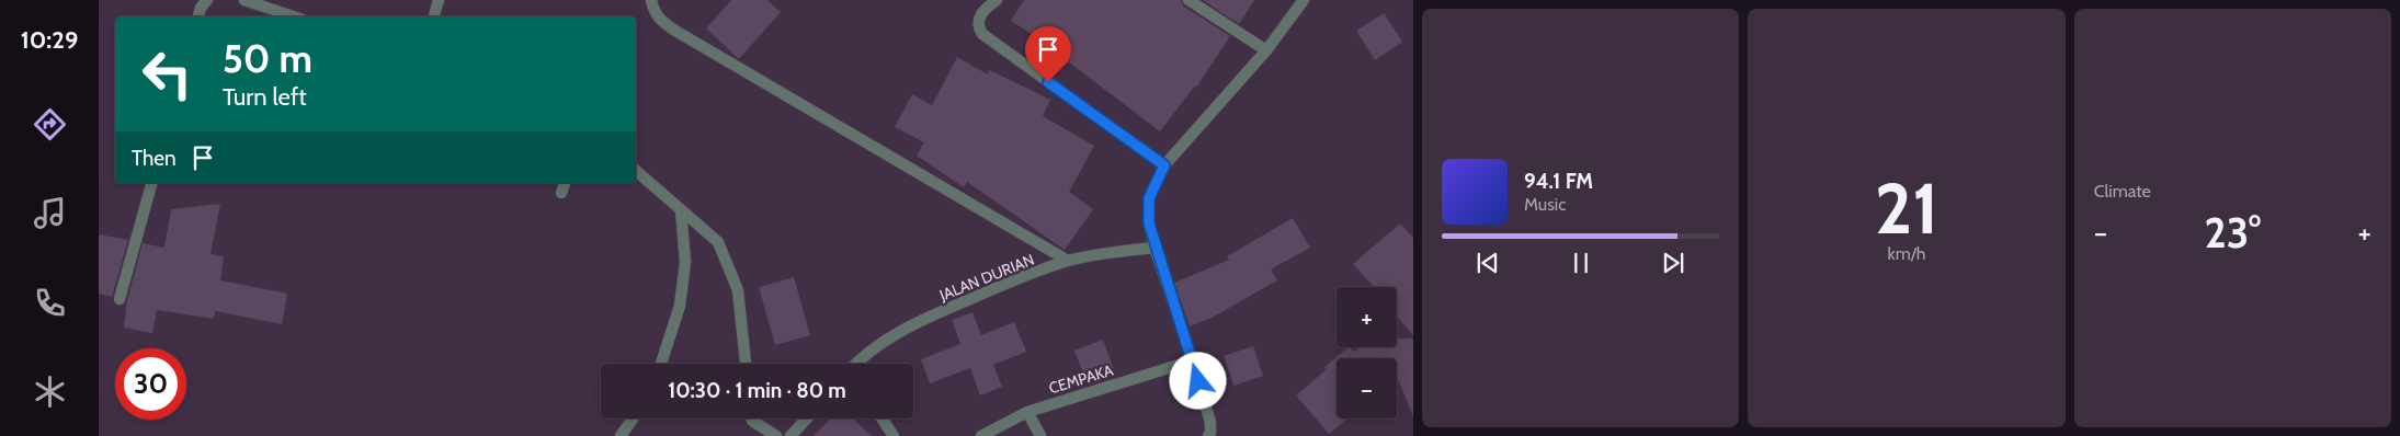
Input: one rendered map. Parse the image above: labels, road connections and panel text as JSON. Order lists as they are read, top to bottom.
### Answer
{
  "streets": {
    "street": ["JALAN DURIAN", "CEMPAKA"]
  },
  "page": {
    "tabs": "10:29",
    "tile": [
      ["21", "km/h"],
      "Climate"
    ],
    "turn": ["50 m", "Turn left"],
    "then": "Then",
    "song": ["94.1 FM", "Music"],
    "heat": ["−", "23°", "+"],
    "map_buttons": ["+", "−"],
    "limit": "30",
    "trip": "10:30 · 1 min · 80 m"
  }
}
